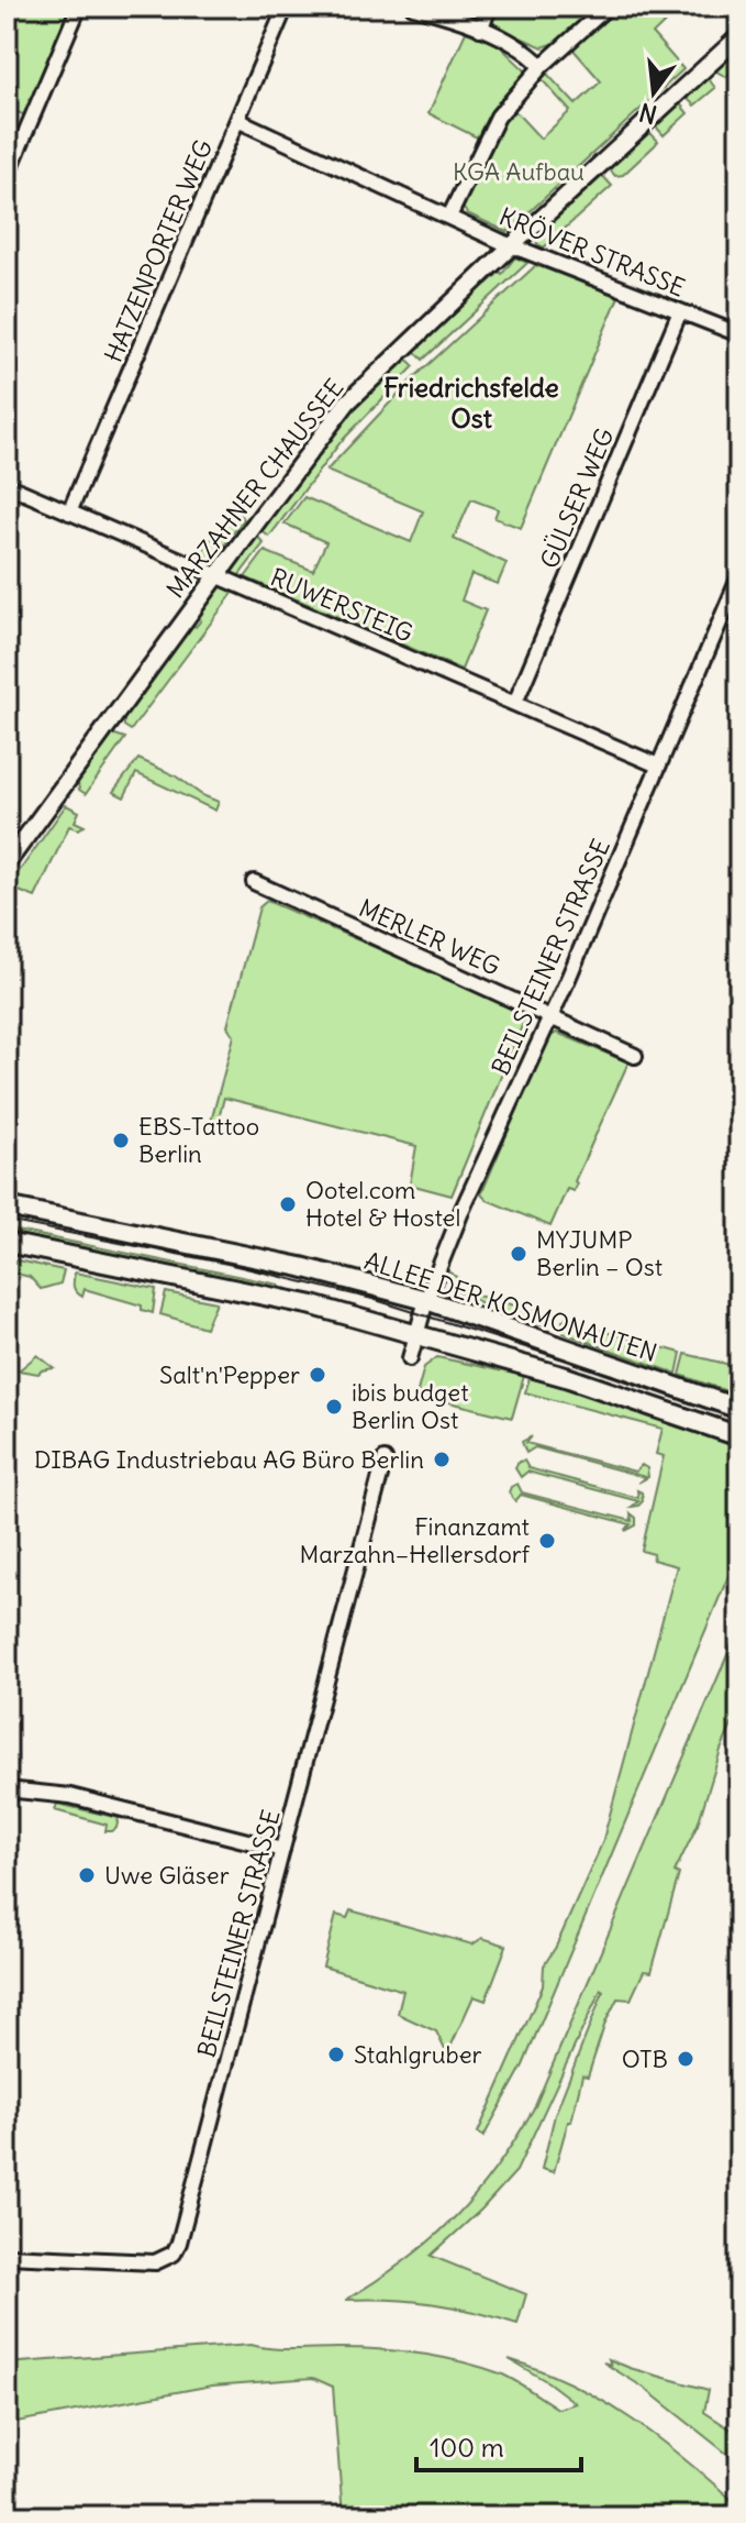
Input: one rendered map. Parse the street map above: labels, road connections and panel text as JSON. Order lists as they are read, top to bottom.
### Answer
{
  "streets": {
    "main road": ["ALLEE DER KOSMONAUTEN"],
    "street": [
      "HATZENPORTER WEG",
      "KRÖVER STRASSE",
      "MARZAHNER CHAUSSEE",
      "GÜLSER WEG",
      "RUWERSTEIG",
      "MERLER WEG",
      "BEILSTEINER STRASSE"
    ]
  },
  "crossings": [
    ["HATZENPORTER WEG", "KRÖVER STRASSE"],
    ["HATZENPORTER WEG", "RUWERSTEIG"],
    ["KRÖVER STRASSE", "MARZAHNER CHAUSSEE"],
    ["KRÖVER STRASSE", "GÜLSER WEG"],
    ["MARZAHNER CHAUSSEE", "RUWERSTEIG"],
    ["GÜLSER WEG", "RUWERSTEIG"],
    ["RUWERSTEIG", "BEILSTEINER STRASSE"],
    ["MERLER WEG", "BEILSTEINER STRASSE"],
    ["BEILSTEINER STRASSE", "ALLEE DER KOSMONAUTEN"]
  ],
  "districts": ["Friedrichsfelde Ost"],
  "parks": ["KGA Aufbau"],
  "places": [
    "EBS-Tattoo Berlin",
    "Ootel.com Hotel & Hostel",
    "MYJUMP Berlin – Ost",
    "Salt'n'Pepper",
    "ibis budget Berlin Ost",
    "DIBAG Industriebau AG Büro Berlin",
    "Finanzamt Marzahn–Hellersdorf",
    "Uwe Gläser",
    "Stahlgruber",
    "OTB"
  ],
  "scale_bar": "100 m",
  "north": "bottom"
}
